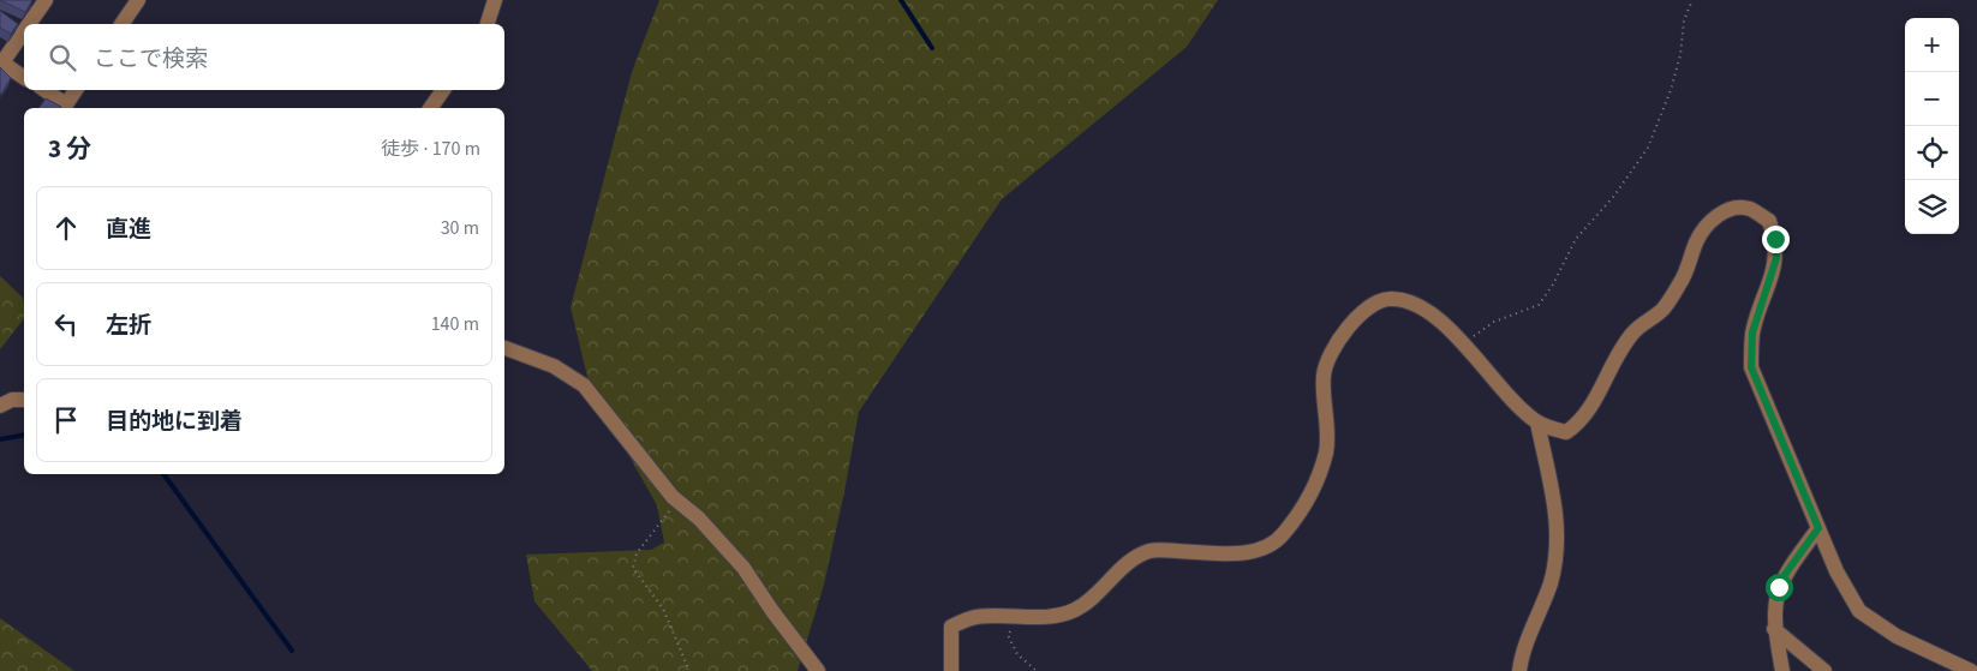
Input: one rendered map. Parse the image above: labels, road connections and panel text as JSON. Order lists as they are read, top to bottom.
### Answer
{
  "page": {
    "map_buttons": ["+", "−"],
    "search": "ここで検索",
    "heading": ["3 分", "徒歩 · 170 m"],
    "list": [
      ["直進", "30 m"],
      ["左折", "140 m"],
      "目的地に到着"
    ]
  }
}
